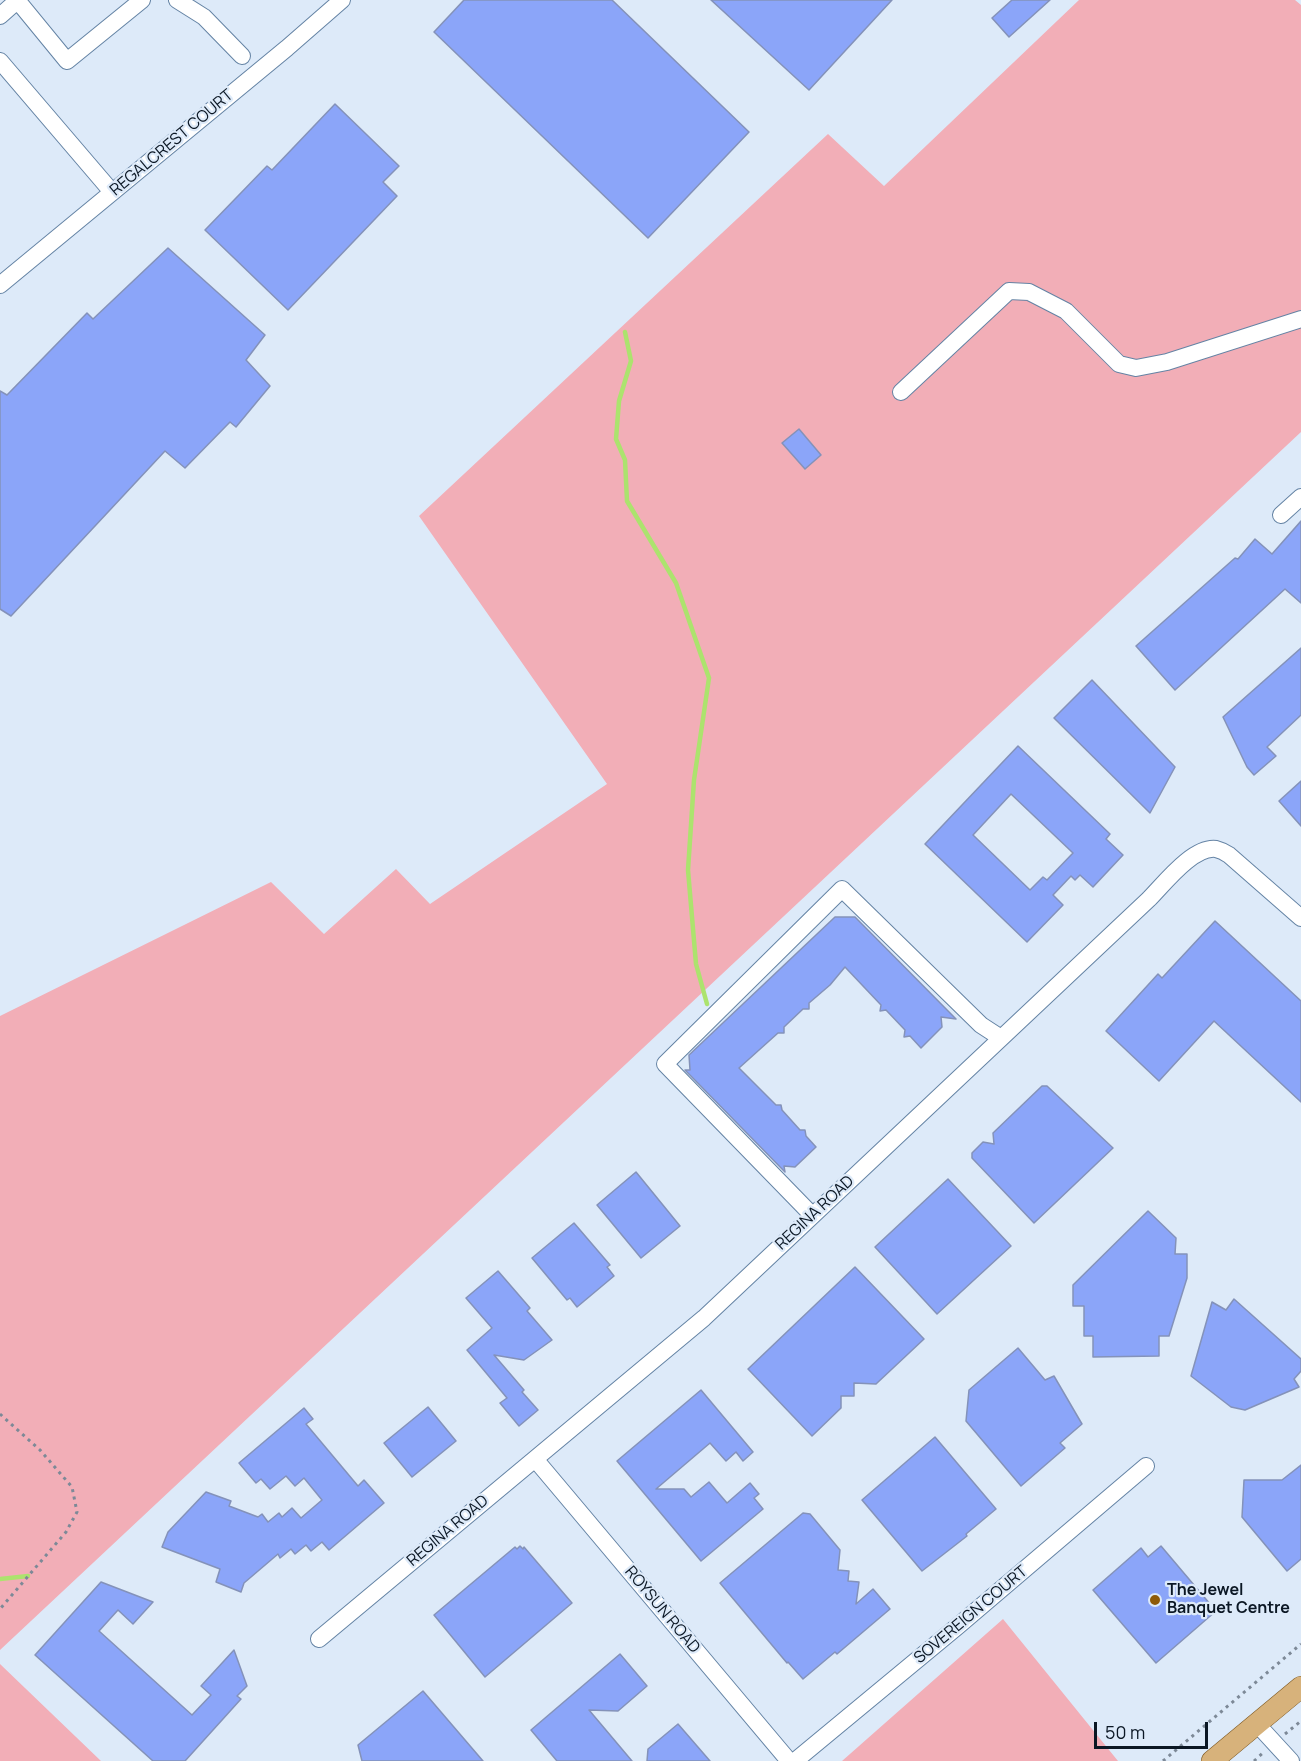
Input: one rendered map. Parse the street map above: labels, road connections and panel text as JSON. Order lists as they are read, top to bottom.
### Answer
{
  "streets": {
    "street": [
      "REGALCREST COURT",
      "REGINA ROAD",
      "ROYSUN ROAD",
      "SOVEREIGN COURT"
    ]
  },
  "crossings": [
    ["REGINA ROAD", "ROYSUN ROAD"]
  ],
  "places": ["The Jewel Banquet Centre"],
  "scale_bar": "50 m"
}
